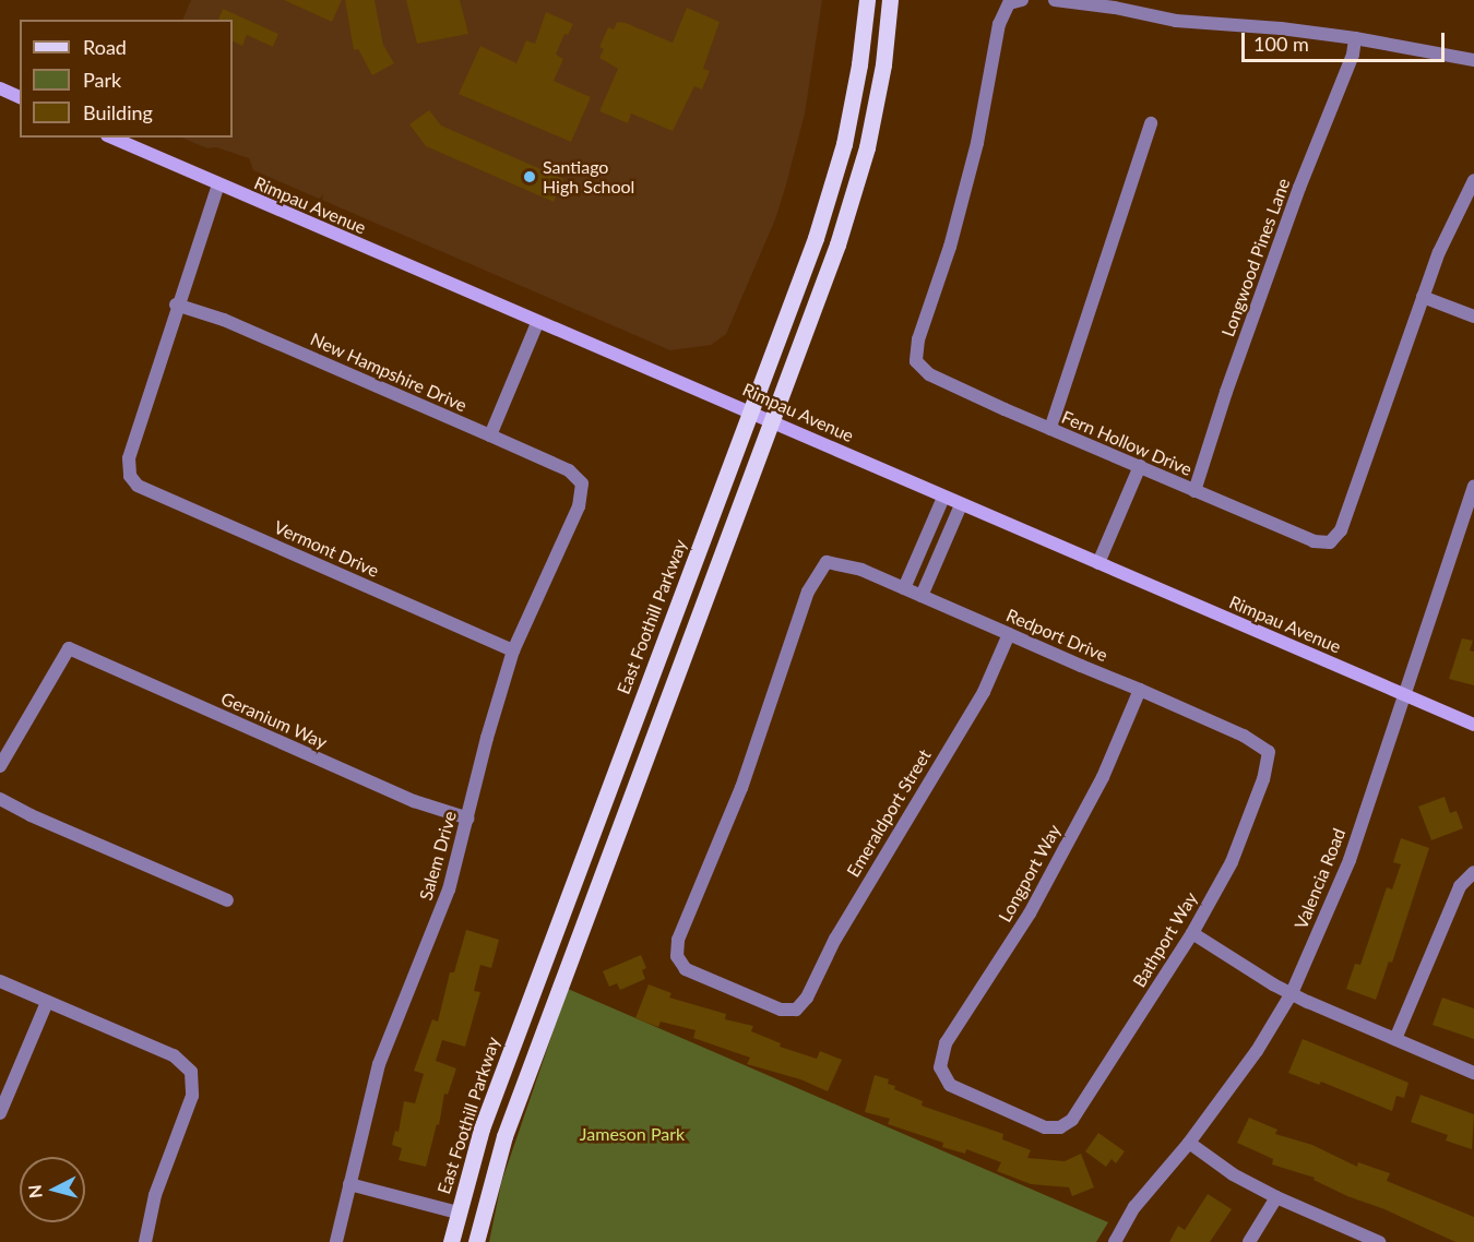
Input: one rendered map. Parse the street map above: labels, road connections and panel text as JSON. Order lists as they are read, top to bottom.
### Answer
{
  "streets": {
    "main road": ["Rimpau Avenue", "East Foothill Parkway"],
    "street": [
      "Longwood Pines Lane",
      "New Hampshire Drive",
      "Fern Hollow Drive",
      "Vermont Drive",
      "Redport Drive",
      "Geranium Way",
      "Emeraldport Street",
      "Salem Drive",
      "Longport Way",
      "Valencia Road",
      "Bathport Way"
    ]
  },
  "crossings": [
    ["Rimpau Avenue", "East Foothill Parkway"],
    ["Rimpau Avenue", "Valencia Road"],
    ["Longwood Pines Lane", "Fern Hollow Drive"],
    ["New Hampshire Drive", "Vermont Drive"],
    ["New Hampshire Drive", "Salem Drive"],
    ["Vermont Drive", "Salem Drive"],
    ["Redport Drive", "Emeraldport Street"],
    ["Redport Drive", "Longport Way"],
    ["Redport Drive", "Bathport Way"],
    ["Geranium Way", "Salem Drive"],
    ["Longport Way", "Bathport Way"]
  ],
  "parks": ["Jameson Park"],
  "places": ["Santiago High School"],
  "legend": ["Road", "Park", "Building"],
  "scale_bar": "100 m",
  "north": "left"
}
